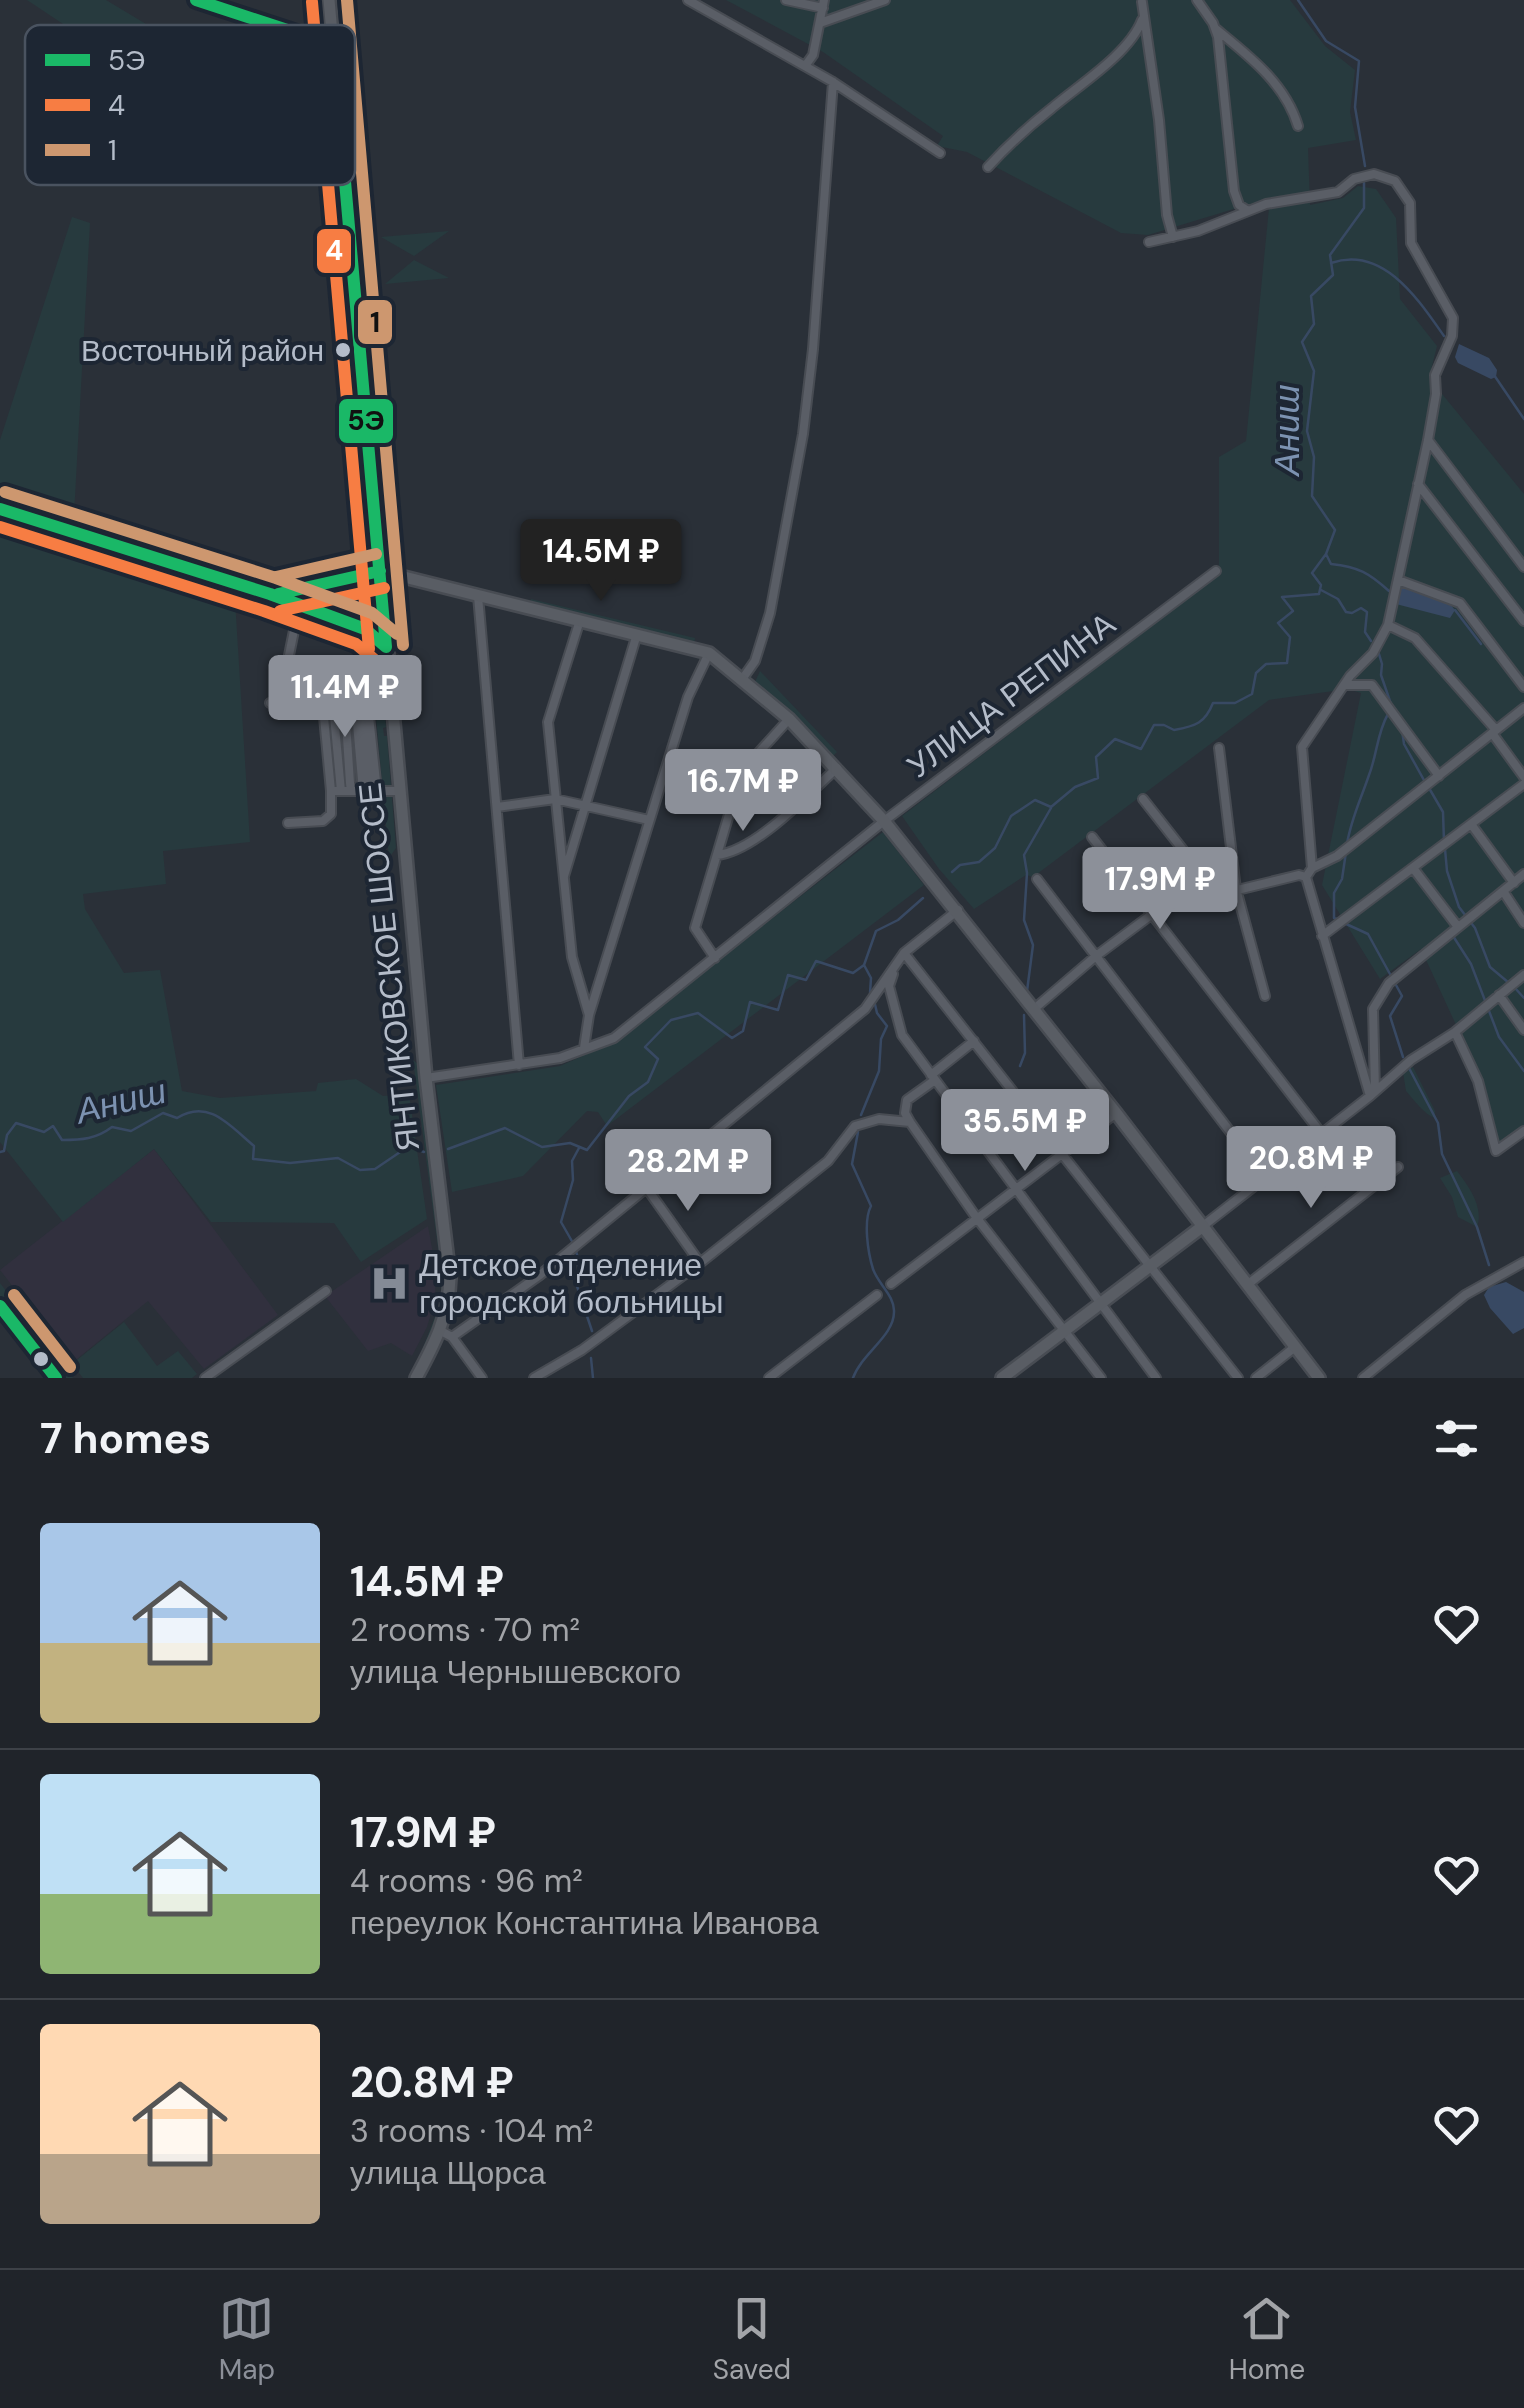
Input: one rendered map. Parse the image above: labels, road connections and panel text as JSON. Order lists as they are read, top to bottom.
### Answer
{
  "streets": {
    "street": ["УЛИЦА РЕПИНА", "ЯНТИКОВСКОЕ ШОССЕ"]
  },
  "crossings": [
    ["УЛИЦА РЕПИНА", "ЯНТИКОВСКОЕ ШОССЕ"]
  ],
  "water": ["Аниш"],
  "places": {
    "other": ["Восточный район"],
    "hospital": ["Детское отделение городской больницы"]
  },
  "lines": ["transit line 5Э", "transit line 1", "transit line 4"],
  "legend": ["5Э", "4", "1"],
  "page": {
    "price": [
      "14.5M ₽",
      "11.4M ₽",
      "16.7M ₽",
      "17.9M ₽",
      "35.5M ₽",
      "20.8M ₽",
      "28.2M ₽"
    ],
    "heading": "7 homes",
    "list": [
      {
        "name": "14.5M ₽",
        "note": "2 rooms · 70 m² · улица Чернышевского"
      },
      {
        "name": "17.9M ₽",
        "note": "4 rooms · 96 m² · переулок Константина Иванова"
      },
      {
        "name": "20.8M ₽",
        "note": "3 rooms · 104 m² · улица Щорса"
      }
    ],
    "tabs": ["Map", "Saved", "Home"]
  }
}
